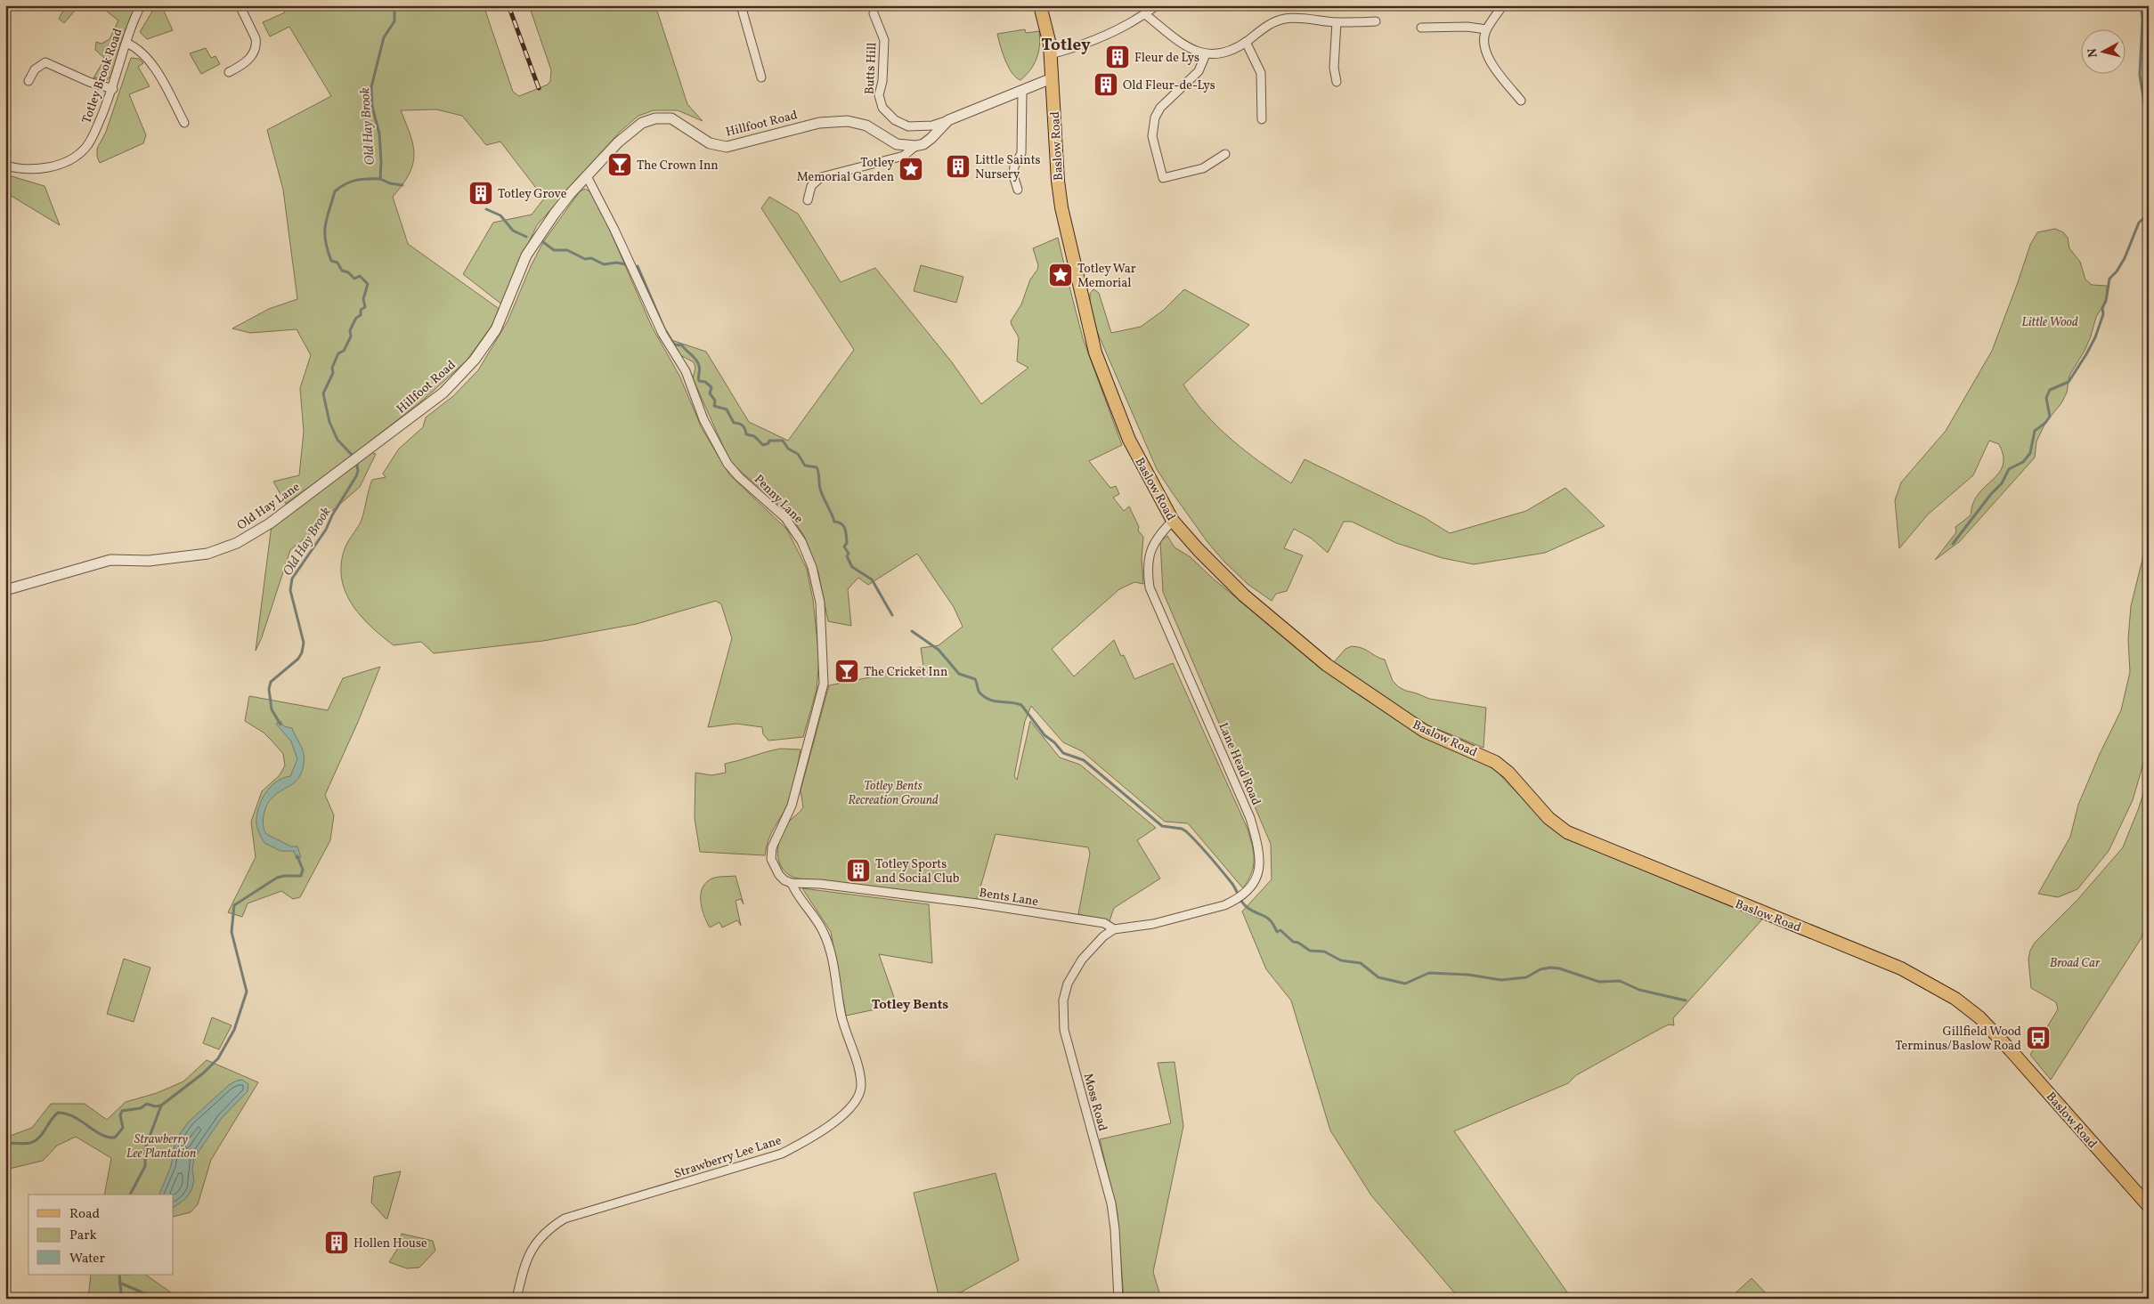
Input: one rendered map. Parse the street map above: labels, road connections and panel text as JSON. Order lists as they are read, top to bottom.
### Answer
{
  "streets": {
    "main road": ["Baslow Road"],
    "street": [
      "Butts Hill",
      "Totley Brook Road",
      "Hillfoot Road",
      "Penny Lane",
      "Old Hay Lane",
      "Lane Head Road",
      "Bents Lane",
      "Moss Road",
      "Strawberry Lee Lane"
    ]
  },
  "crossings": [
    ["Hillfoot Road", "Penny Lane"],
    ["Hillfoot Road", "Old Hay Lane"],
    ["Baslow Road", "Lane Head Road"],
    ["Penny Lane", "Bents Lane"],
    ["Penny Lane", "Strawberry Lee Lane"],
    ["Lane Head Road", "Bents Lane"],
    ["Lane Head Road", "Moss Road"],
    ["Bents Lane", "Moss Road"],
    ["Bents Lane", "Strawberry Lee Lane"]
  ],
  "districts": ["Totley", "Totley Bents"],
  "water": ["Old Hay Brook"],
  "parks": [
    "Little Wood",
    "Totley Bents Recreation Ground",
    "Broad Car",
    "Strawberry Lee Plantation"
  ],
  "places": {
    "building": [
      "Fleur de Lys",
      "Old Fleur-de-Lys",
      "Little Saints Nursery",
      "Totley Grove",
      "Totley Sports and Social Club",
      "Hollen House"
    ],
    "bar": ["The Crown Inn", "The Cricket Inn"],
    "place": ["Totley Memorial Garden", "Totley War Memorial"],
    "bus stop": ["Gillfield Wood Terminus/Baslow Road"]
  },
  "legend": ["Road", "Park", "Water"],
  "north": "left"
}
